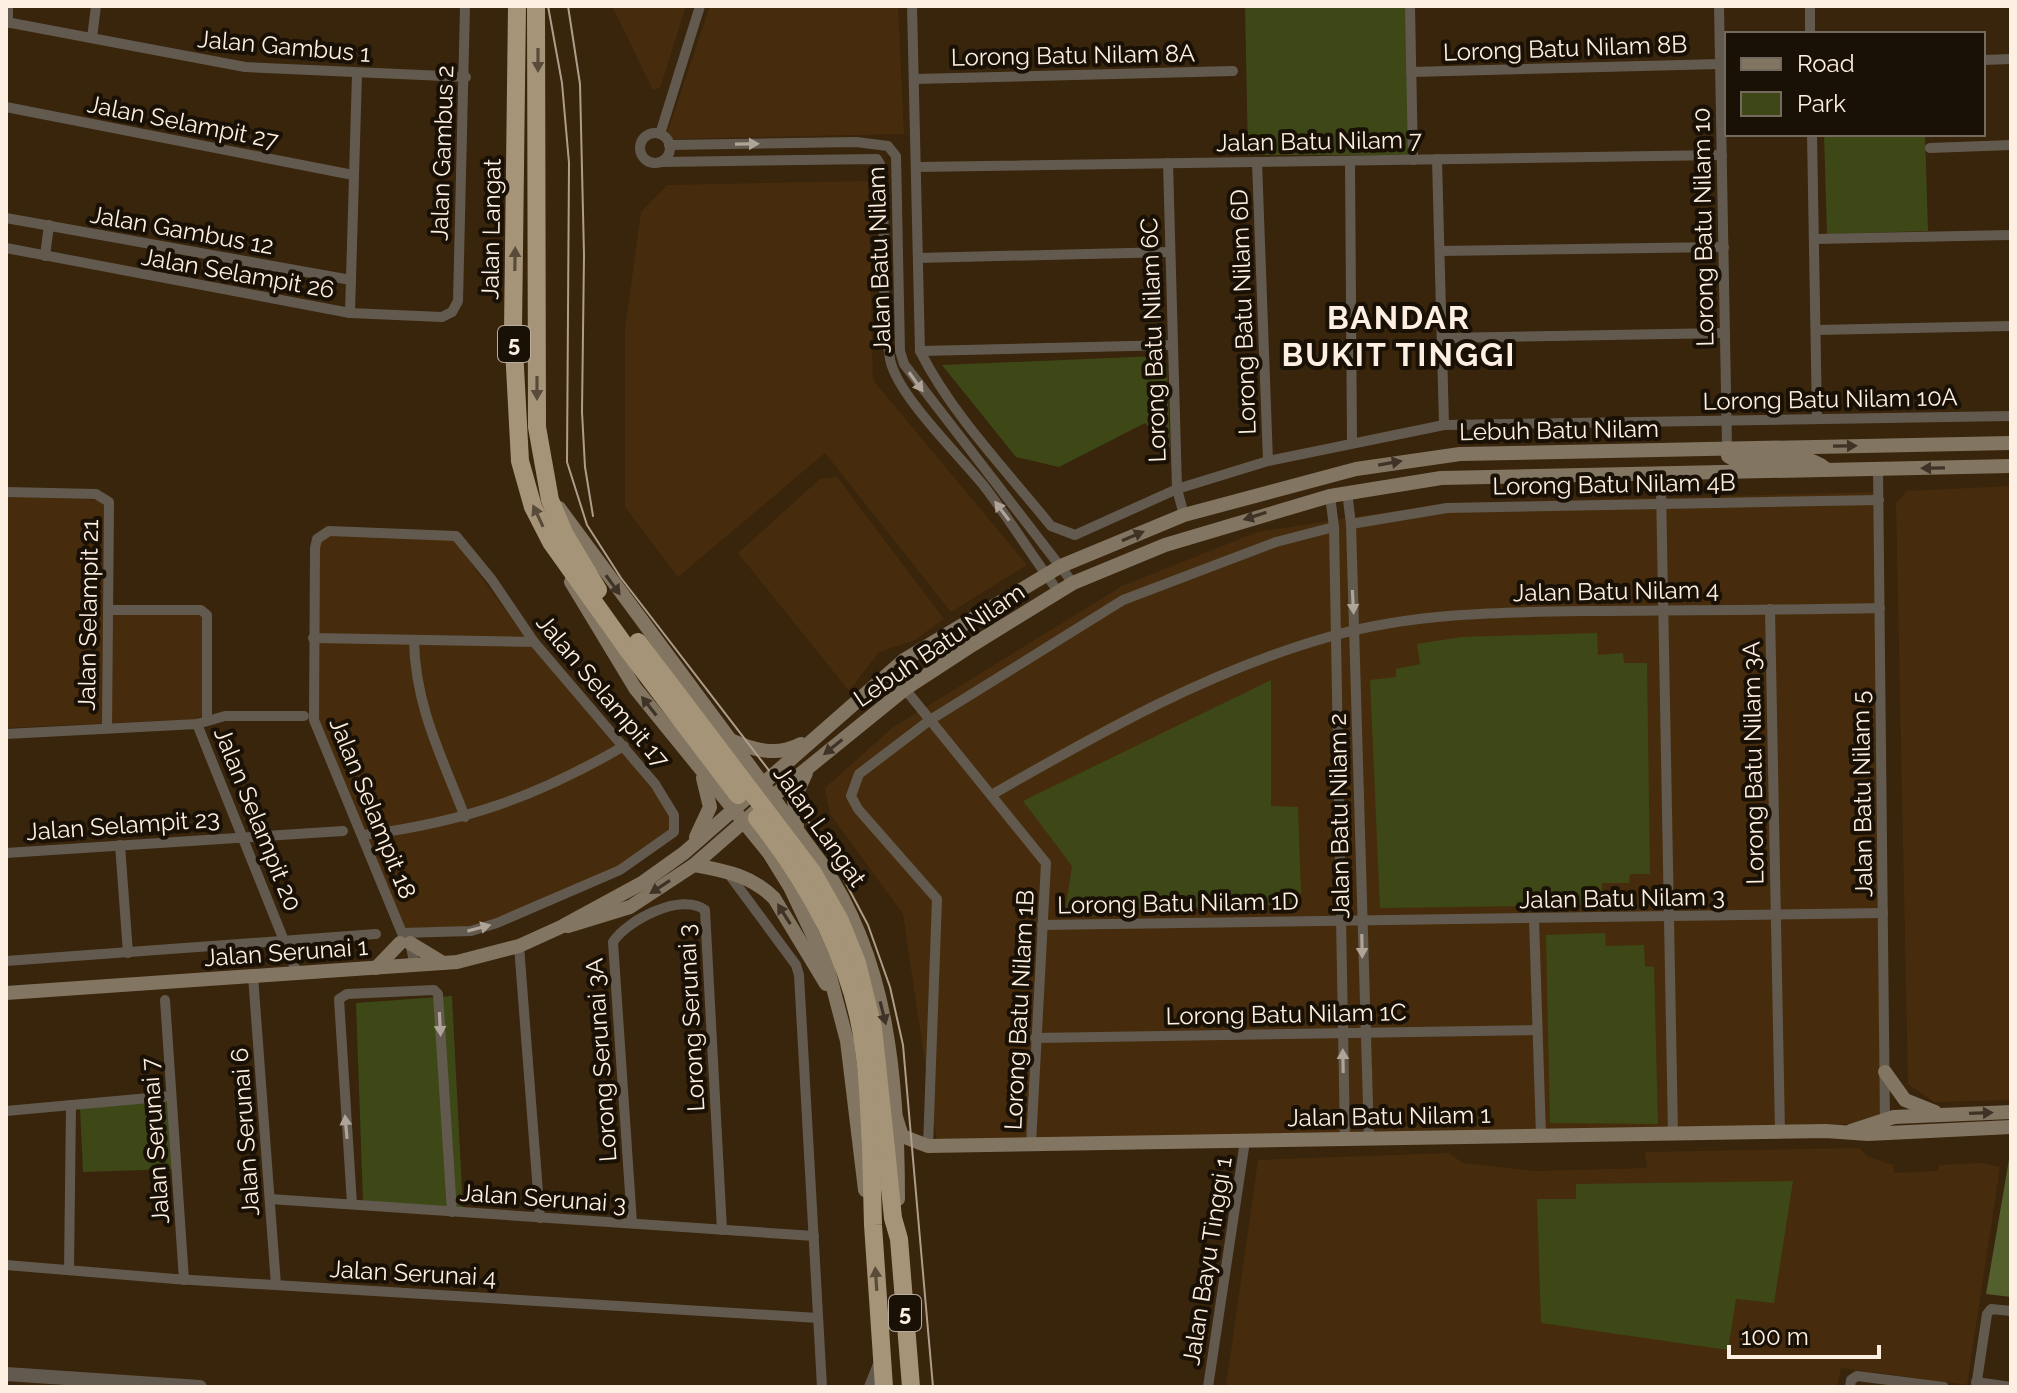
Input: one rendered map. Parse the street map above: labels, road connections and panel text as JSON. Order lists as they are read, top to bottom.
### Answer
{
  "streets": {
    "highway": ["Jalan Langat", "5"],
    "main road": ["Lebuh Batu Nilam", "Jalan Serunai 1", "Jalan Batu Nilam 1"],
    "street": [
      "Jalan Gambus 1",
      "Lorong Batu Nilam 8B",
      "Lorong Batu Nilam 8A",
      "Jalan Selampit 27",
      "Jalan Batu Nilam 7",
      "Jalan Gambus 2",
      "Lorong Batu Nilam 10",
      "Jalan Gambus 12",
      "Jalan Batu Nilam",
      "Jalan Selampit 26",
      "Lorong Batu Nilam 6D",
      "Lorong Batu Nilam 6C",
      "Lorong Batu Nilam 10A",
      "Lorong Batu Nilam 4B",
      "Jalan Batu Nilam 4",
      "Jalan Selampit 21",
      "Jalan Selampit 17",
      "Lorong Batu Nilam 3A",
      "Jalan Batu Nilam 5",
      "Jalan Selampit 18",
      "Jalan Batu Nilam 2",
      "Jalan Selampit 20",
      "Jalan Selampit 23",
      "Jalan Batu Nilam 3",
      "Lorong Batu Nilam 1D",
      "Lorong Batu Nilam 1B",
      "Lorong Batu Nilam 1C",
      "Lorong Serunai 3",
      "Lorong Serunai 3A",
      "Jalan Serunai 6",
      "Jalan Serunai 7",
      "Jalan Serunai 3",
      "Jalan Bayu Tinggi 1",
      "Jalan Serunai 4"
    ]
  },
  "crossings": [
    ["Jalan Gambus 1", "Jalan Gambus 2"],
    ["Lorong Batu Nilam 8B", "Lorong Batu Nilam 10"],
    ["Jalan Batu Nilam 7", "Lorong Batu Nilam 10"],
    ["Jalan Batu Nilam 7", "Lorong Batu Nilam 6D"],
    ["Jalan Batu Nilam 7", "Lorong Batu Nilam 6C"],
    ["Jalan Gambus 2", "Jalan Selampit 26"],
    ["Lorong Batu Nilam 10", "Lorong Batu Nilam 10A"],
    ["Lorong Batu Nilam 10", "Lebuh Batu Nilam"],
    ["Jalan Langat", "5"],
    ["Jalan Langat", "Lebuh Batu Nilam"],
    ["Jalan Batu Nilam", "Lebuh Batu Nilam"],
    ["Lorong Batu Nilam 6D", "Lorong Batu Nilam 10A"],
    ["Lorong Batu Nilam 6C", "Lorong Batu Nilam 10A"],
    ["Lorong Batu Nilam 6C", "Lebuh Batu Nilam"],
    ["Lebuh Batu Nilam", "Jalan Batu Nilam 5"],
    ["Lebuh Batu Nilam", "Jalan Batu Nilam 2"],
    ["Lebuh Batu Nilam", "Jalan Serunai 1"],
    ["Lebuh Batu Nilam", "Lorong Batu Nilam 1B"],
    ["Lorong Batu Nilam 4B", "Jalan Batu Nilam 5"],
    ["Lorong Batu Nilam 4B", "Jalan Batu Nilam 2"],
    ["Jalan Batu Nilam 4", "Lorong Batu Nilam 3A"],
    ["Jalan Batu Nilam 4", "Jalan Batu Nilam 5"],
    ["Jalan Batu Nilam 4", "Jalan Batu Nilam 2"],
    ["Jalan Selampit 17", "Jalan Selampit 18"],
    ["Lorong Batu Nilam 3A", "Jalan Batu Nilam 3"],
    ["Lorong Batu Nilam 3A", "Jalan Batu Nilam 1"],
    ["Jalan Batu Nilam 5", "Jalan Batu Nilam 3"],
    ["Jalan Batu Nilam 5", "Jalan Batu Nilam 1"],
    ["Jalan Selampit 18", "Jalan Serunai 1"],
    ["Jalan Batu Nilam 2", "Jalan Batu Nilam 3"],
    ["Jalan Batu Nilam 2", "Lorong Batu Nilam 1D"],
    ["Jalan Batu Nilam 2", "Lorong Batu Nilam 1C"],
    ["Jalan Batu Nilam 2", "Jalan Batu Nilam 1"],
    ["Jalan Selampit 20", "Jalan Selampit 23"],
    ["Jalan Selampit 20", "Jalan Serunai 1"],
    ["Jalan Batu Nilam 3", "Lorong Batu Nilam 1D"],
    ["Lorong Batu Nilam 1D", "Lorong Batu Nilam 1B"],
    ["Jalan Serunai 1", "Jalan Serunai 6"],
    ["Lorong Batu Nilam 1B", "Lorong Batu Nilam 1C"],
    ["Lorong Batu Nilam 1B", "Jalan Batu Nilam 1"],
    ["Lorong Serunai 3", "Lorong Serunai 3A"],
    ["Lorong Serunai 3", "Jalan Serunai 3"],
    ["Lorong Serunai 3A", "Jalan Serunai 3"],
    ["Jalan Batu Nilam 1", "Jalan Bayu Tinggi 1"],
    ["Jalan Serunai 6", "Jalan Serunai 3"],
    ["Jalan Serunai 6", "Jalan Serunai 4"],
    ["Jalan Serunai 7", "Jalan Serunai 4"]
  ],
  "districts": ["BANDAR BUKIT TINGGI"],
  "legend": ["Road", "Park"],
  "scale_bar": "100 m"
}
